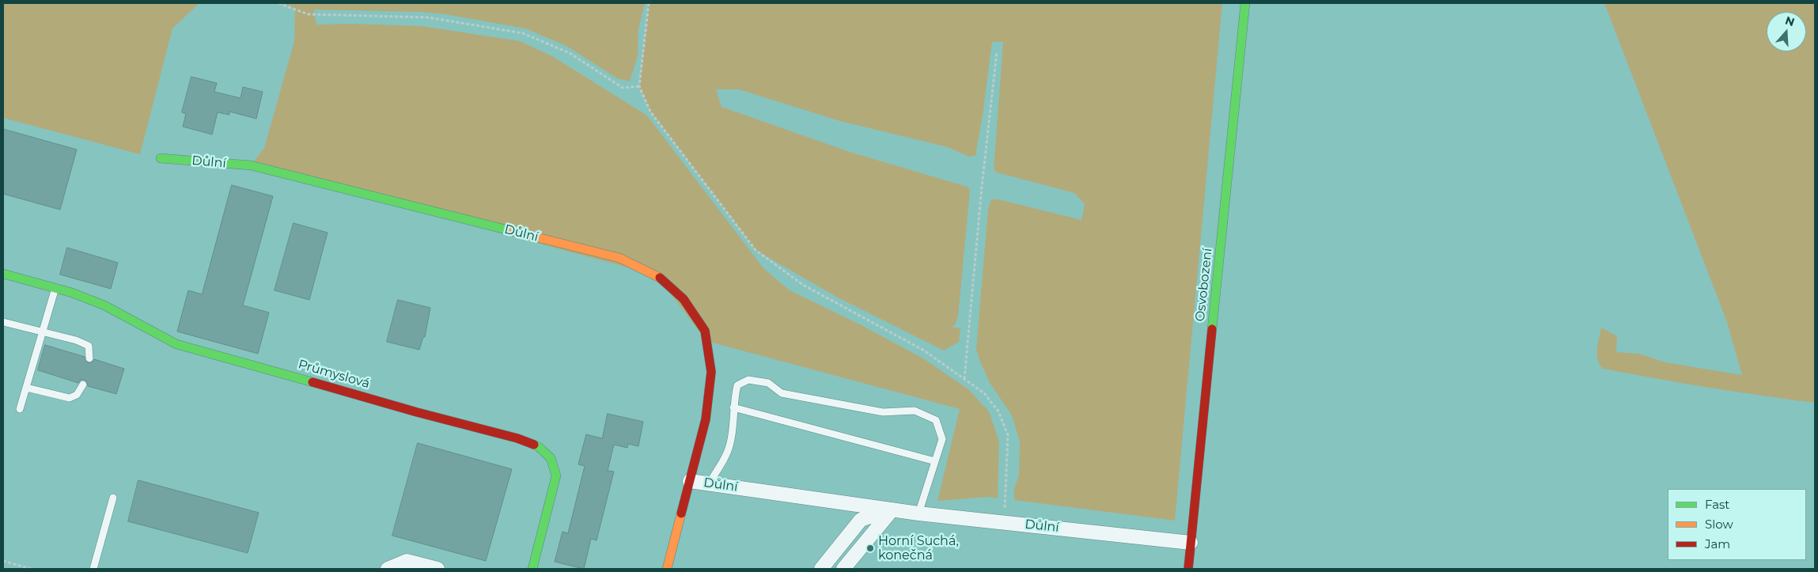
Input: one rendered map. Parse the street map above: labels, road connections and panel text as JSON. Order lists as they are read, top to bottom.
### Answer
{
  "streets": {
    "street": ["Důlní", "Osvobození", "Průmyslová"]
  },
  "crossings": [
    ["Důlní", "Osvobození"]
  ],
  "places": ["Horní Suchá, konečná"],
  "legend": ["Fast", "Slow", "Jam"],
  "north": "top"
}
